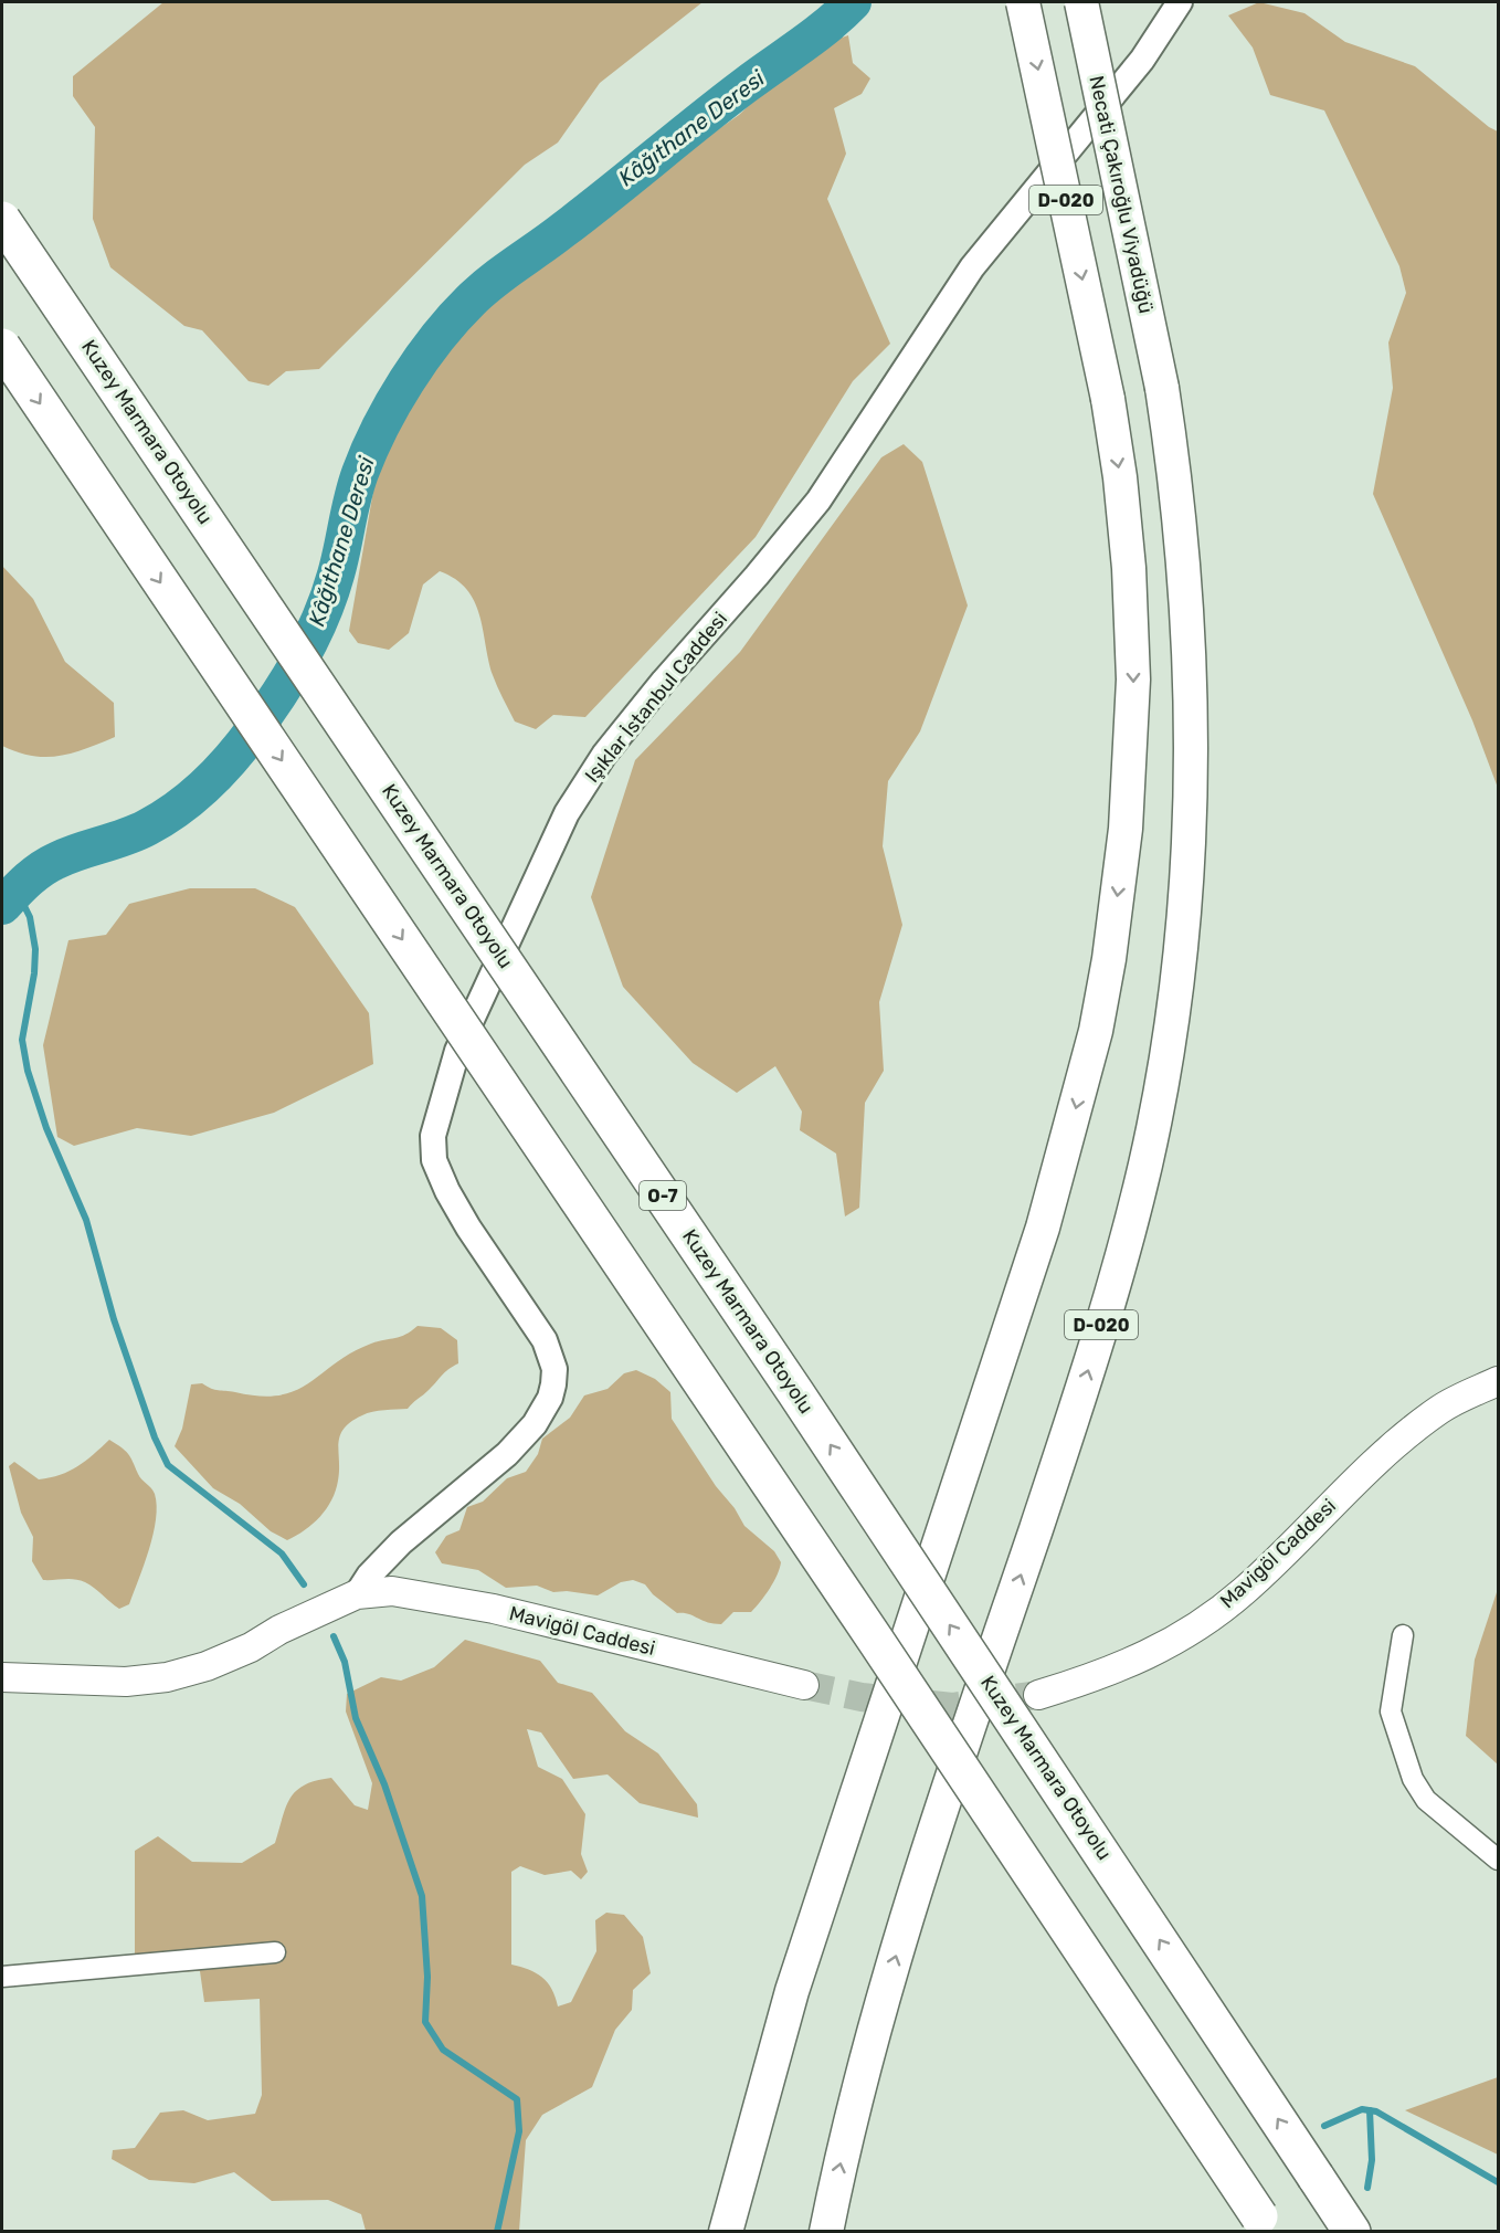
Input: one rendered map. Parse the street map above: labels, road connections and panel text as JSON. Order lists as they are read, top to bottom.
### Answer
{
  "streets": {
    "highway": [
      "Necati Çakıroğlu Viyadüğü",
      "D-020",
      "Kuzey Marmara Otoyolu",
      "O-7"
    ],
    "main road": ["Mavigöl Caddesi"],
    "street": ["Işıklar İstanbul Caddesi"]
  },
  "crossings": [
    ["Işıklar İstanbul Caddesi", "Mavigöl Caddesi"]
  ],
  "water": ["Kâğıthane Deresi"]
}
